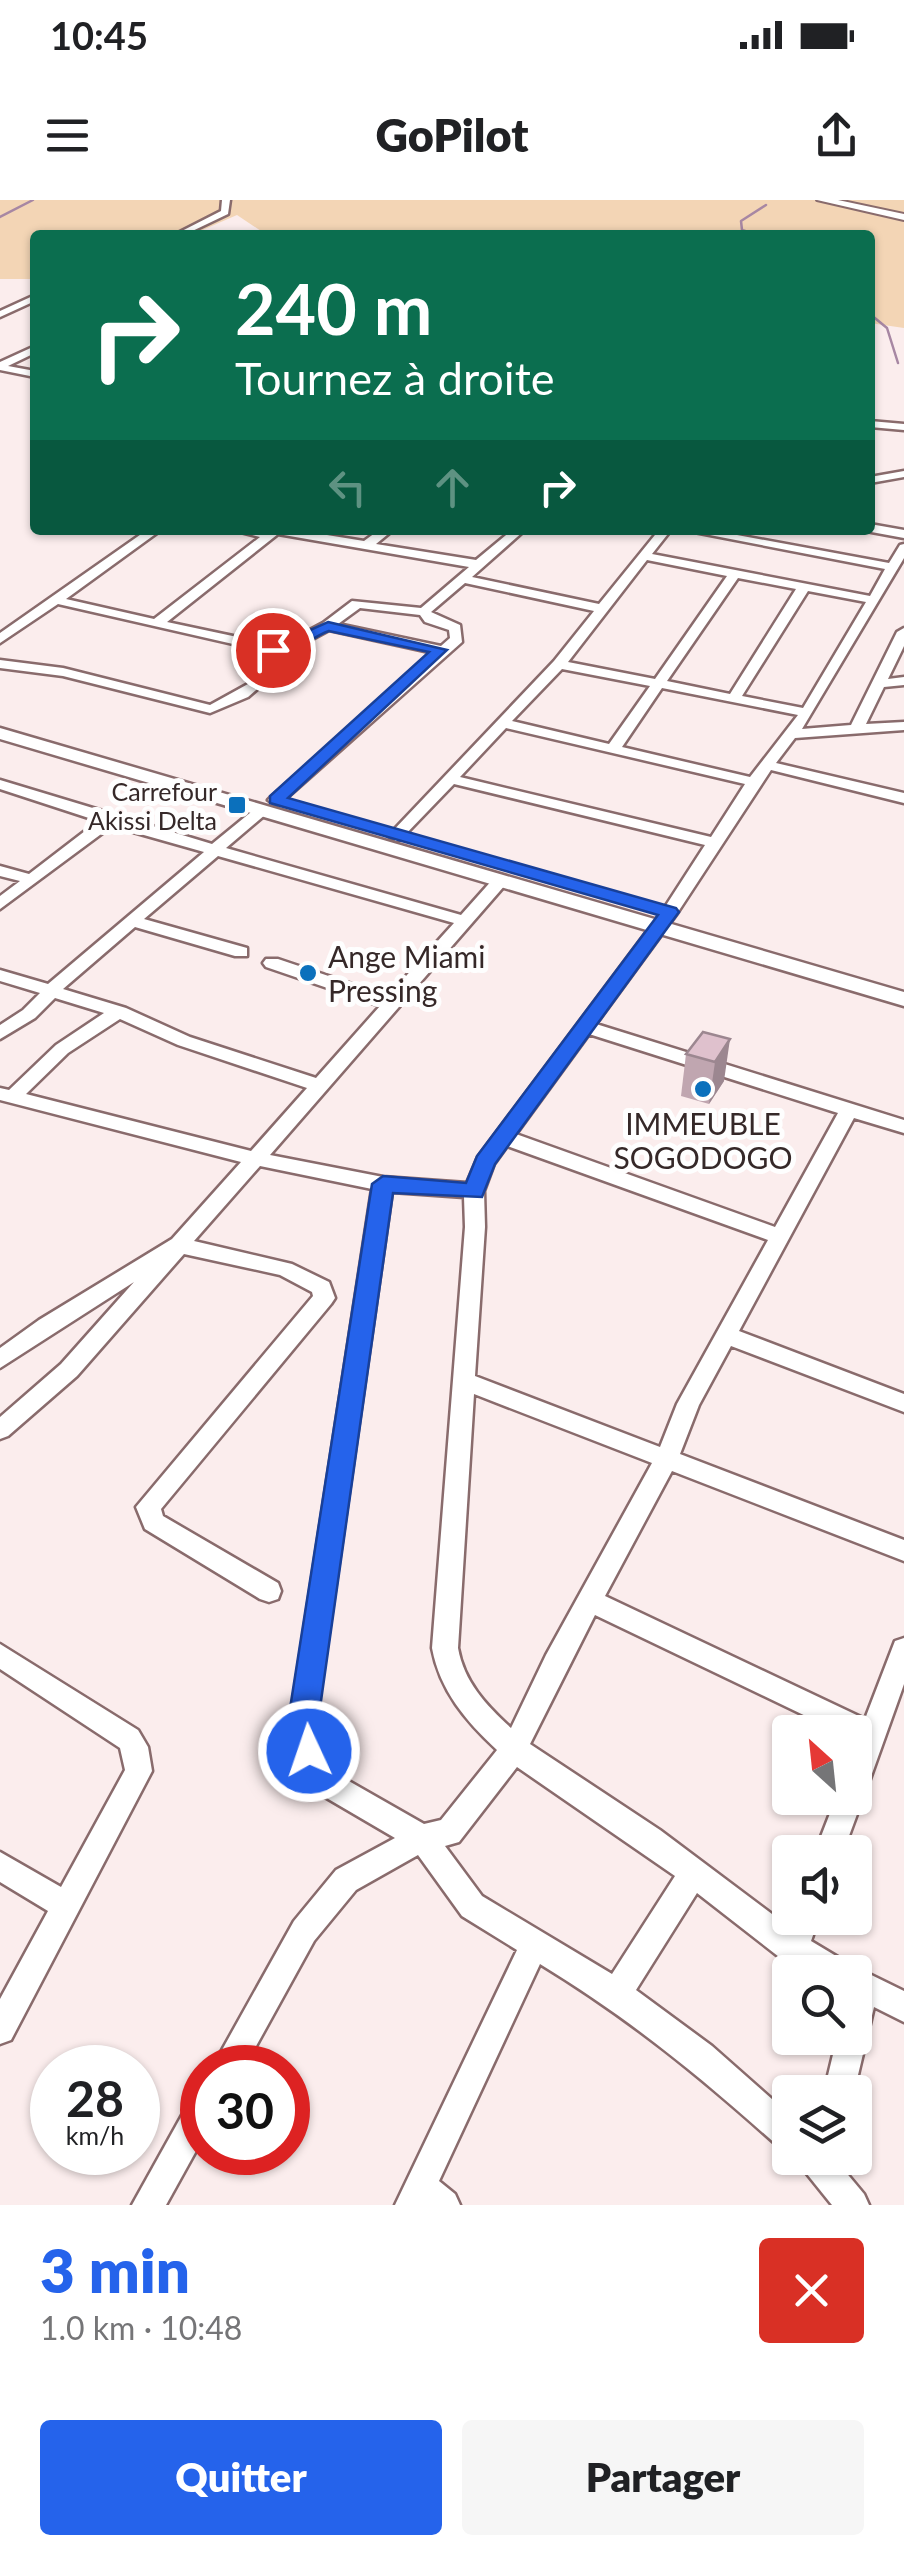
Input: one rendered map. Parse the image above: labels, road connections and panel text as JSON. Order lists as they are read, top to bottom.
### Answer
{
  "places": {
    "transit": ["Carrefour Akissi Delta"],
    "other": ["Ange Miami Pressing", "IMMEUBLE SOGODOGO"]
  },
  "north": "top left",
  "page": {
    "status": "10:45",
    "header": "GoPilot",
    "turn": ["240 m", "Tournez à droite"],
    "speed": "28 km/h",
    "limit": "30",
    "heading": ["3 min", "1.0 km · 10:48"],
    "buttons": ["Quitter", "Partager"]
  }
}
